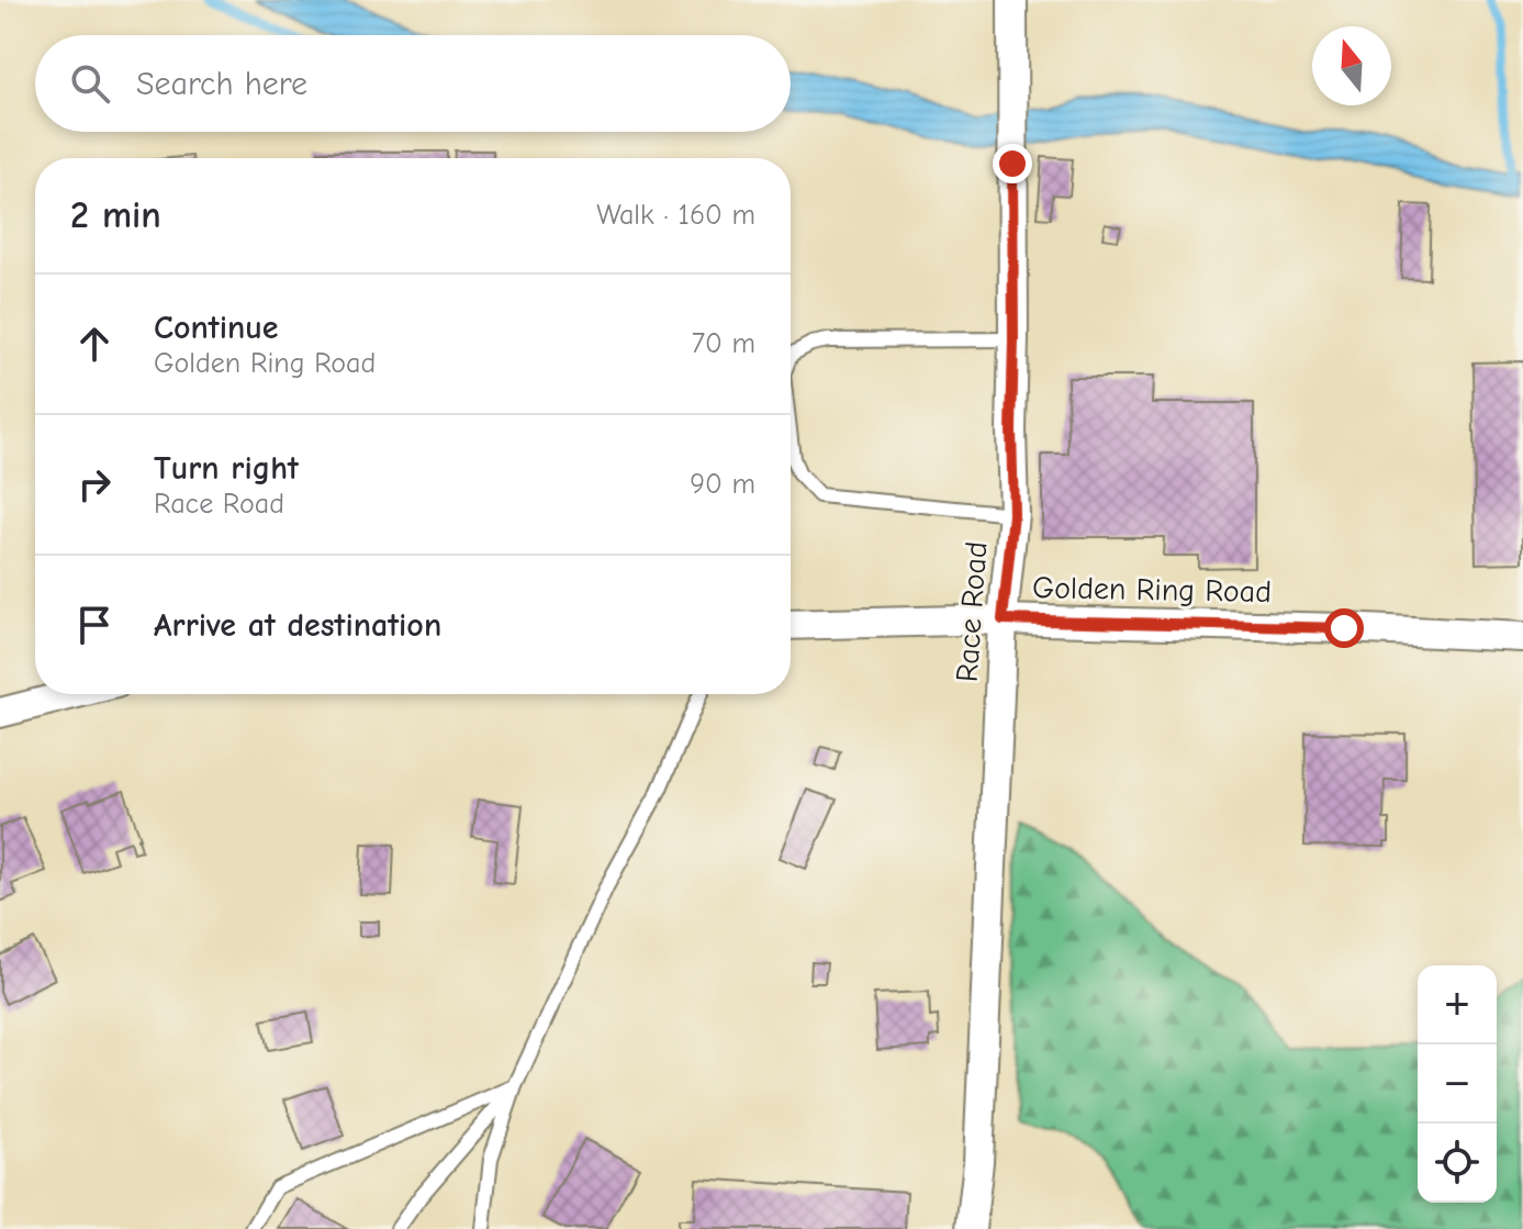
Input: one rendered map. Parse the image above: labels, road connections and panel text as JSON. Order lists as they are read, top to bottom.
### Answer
{
  "streets": {
    "street": ["Golden Ring Road", "Race Road"]
  },
  "crossings": [
    ["Golden Ring Road", "Race Road"]
  ],
  "north": "top",
  "page": {
    "search": "Search here",
    "heading": ["2 min", "Walk · 160 m"],
    "list": [
      ["Continue", "Golden Ring Road", "70 m"],
      ["Turn right", "Race Road", "90 m"],
      "Arrive at destination"
    ],
    "map_buttons": ["+", "−"]
  }
}
